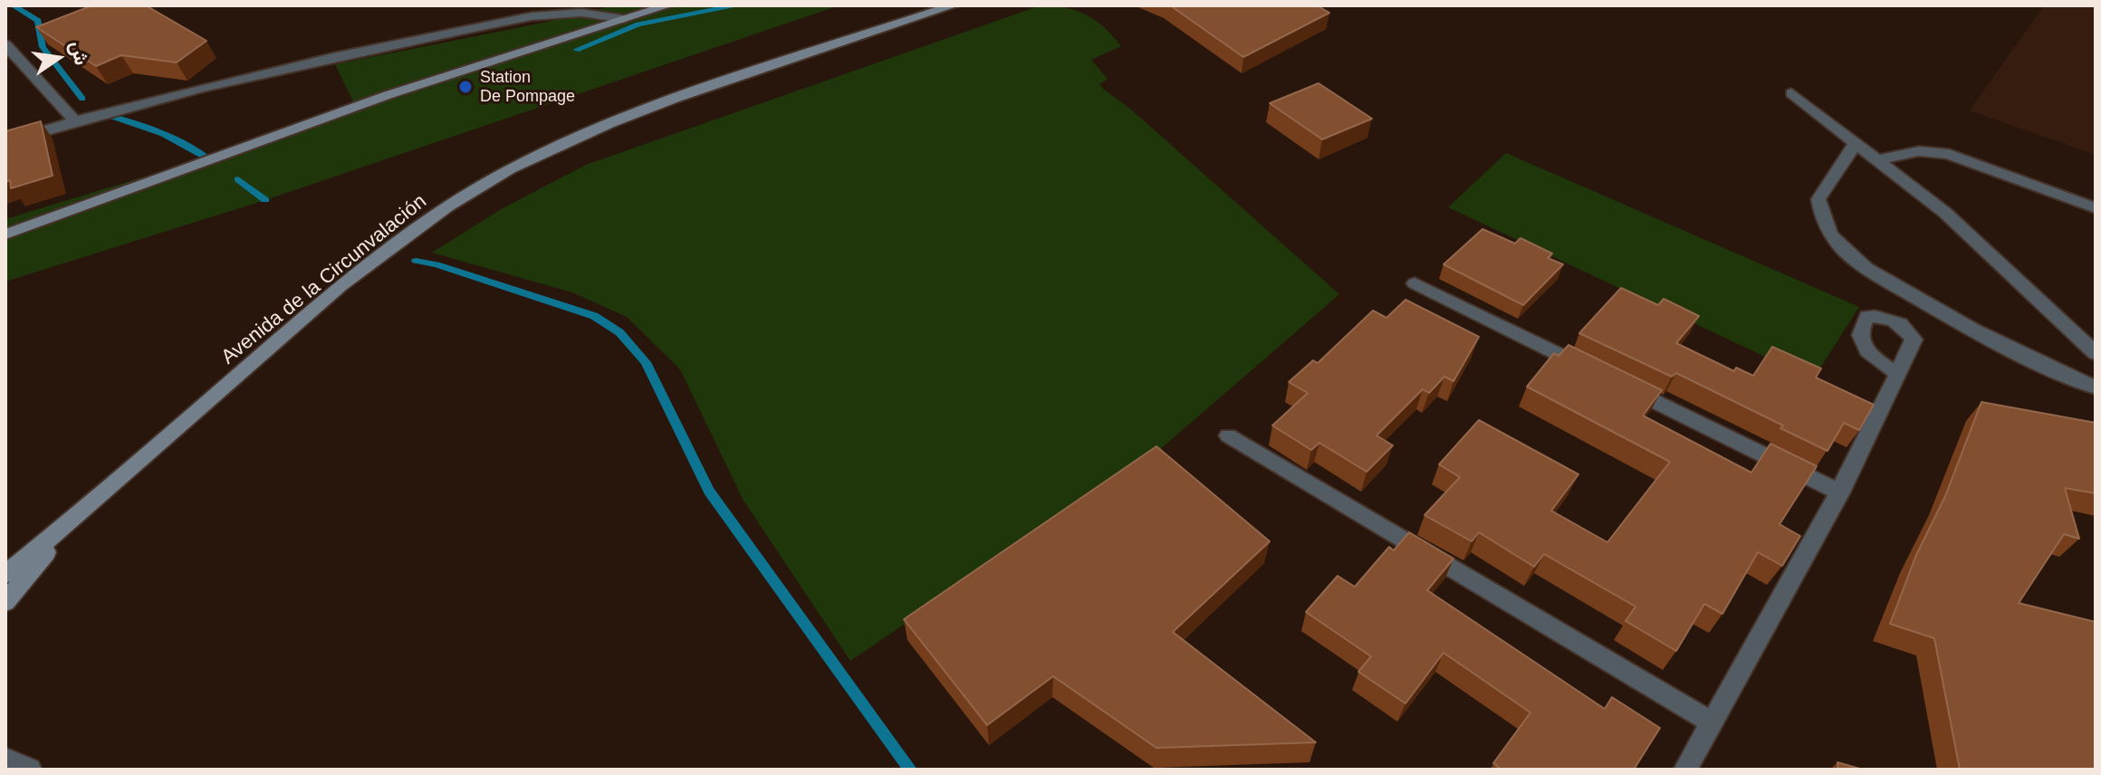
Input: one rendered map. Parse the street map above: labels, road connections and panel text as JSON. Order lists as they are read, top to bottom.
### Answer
{
  "streets": {
    "main road": ["Avenida de la Circunvalación"]
  },
  "places": ["Station De Pompage"],
  "north": "right"
}
